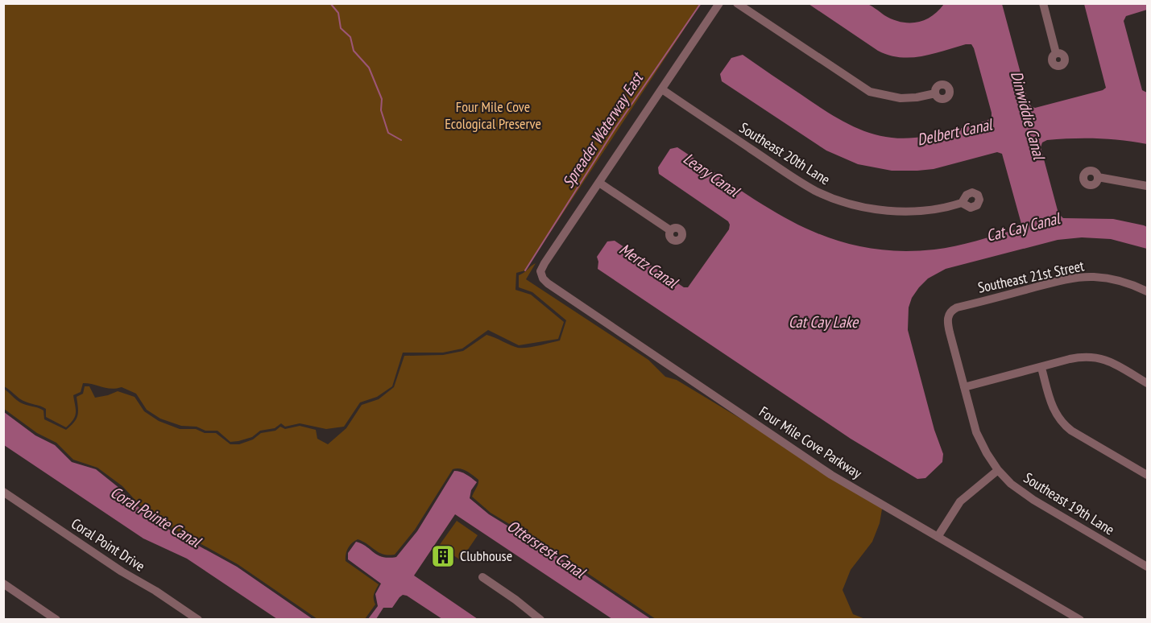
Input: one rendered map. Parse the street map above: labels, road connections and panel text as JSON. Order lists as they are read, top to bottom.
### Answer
{
  "streets": {
    "street": [
      "Southeast 20th Lane",
      "Southeast 21st Street",
      "Four Mile Cove Parkway",
      "Southeast 19th Lane",
      "Coral Point Drive"
    ]
  },
  "crossings": [
    ["Southeast 21st Street", "Southeast 19th Lane"]
  ],
  "water": [
    "Dinwiddie Canal",
    "Spreader Waterway East",
    "Delbert Canal",
    "Leary Canal",
    "Cat Cay Canal",
    "Mertz Canal",
    "Cat Cay Lake",
    "Coral Pointe Canal",
    "Ottersrest Canal"
  ],
  "parks": ["Four Mile Cove Ecological Preserve"],
  "places": {
    "building": ["Clubhouse"]
  }
}
